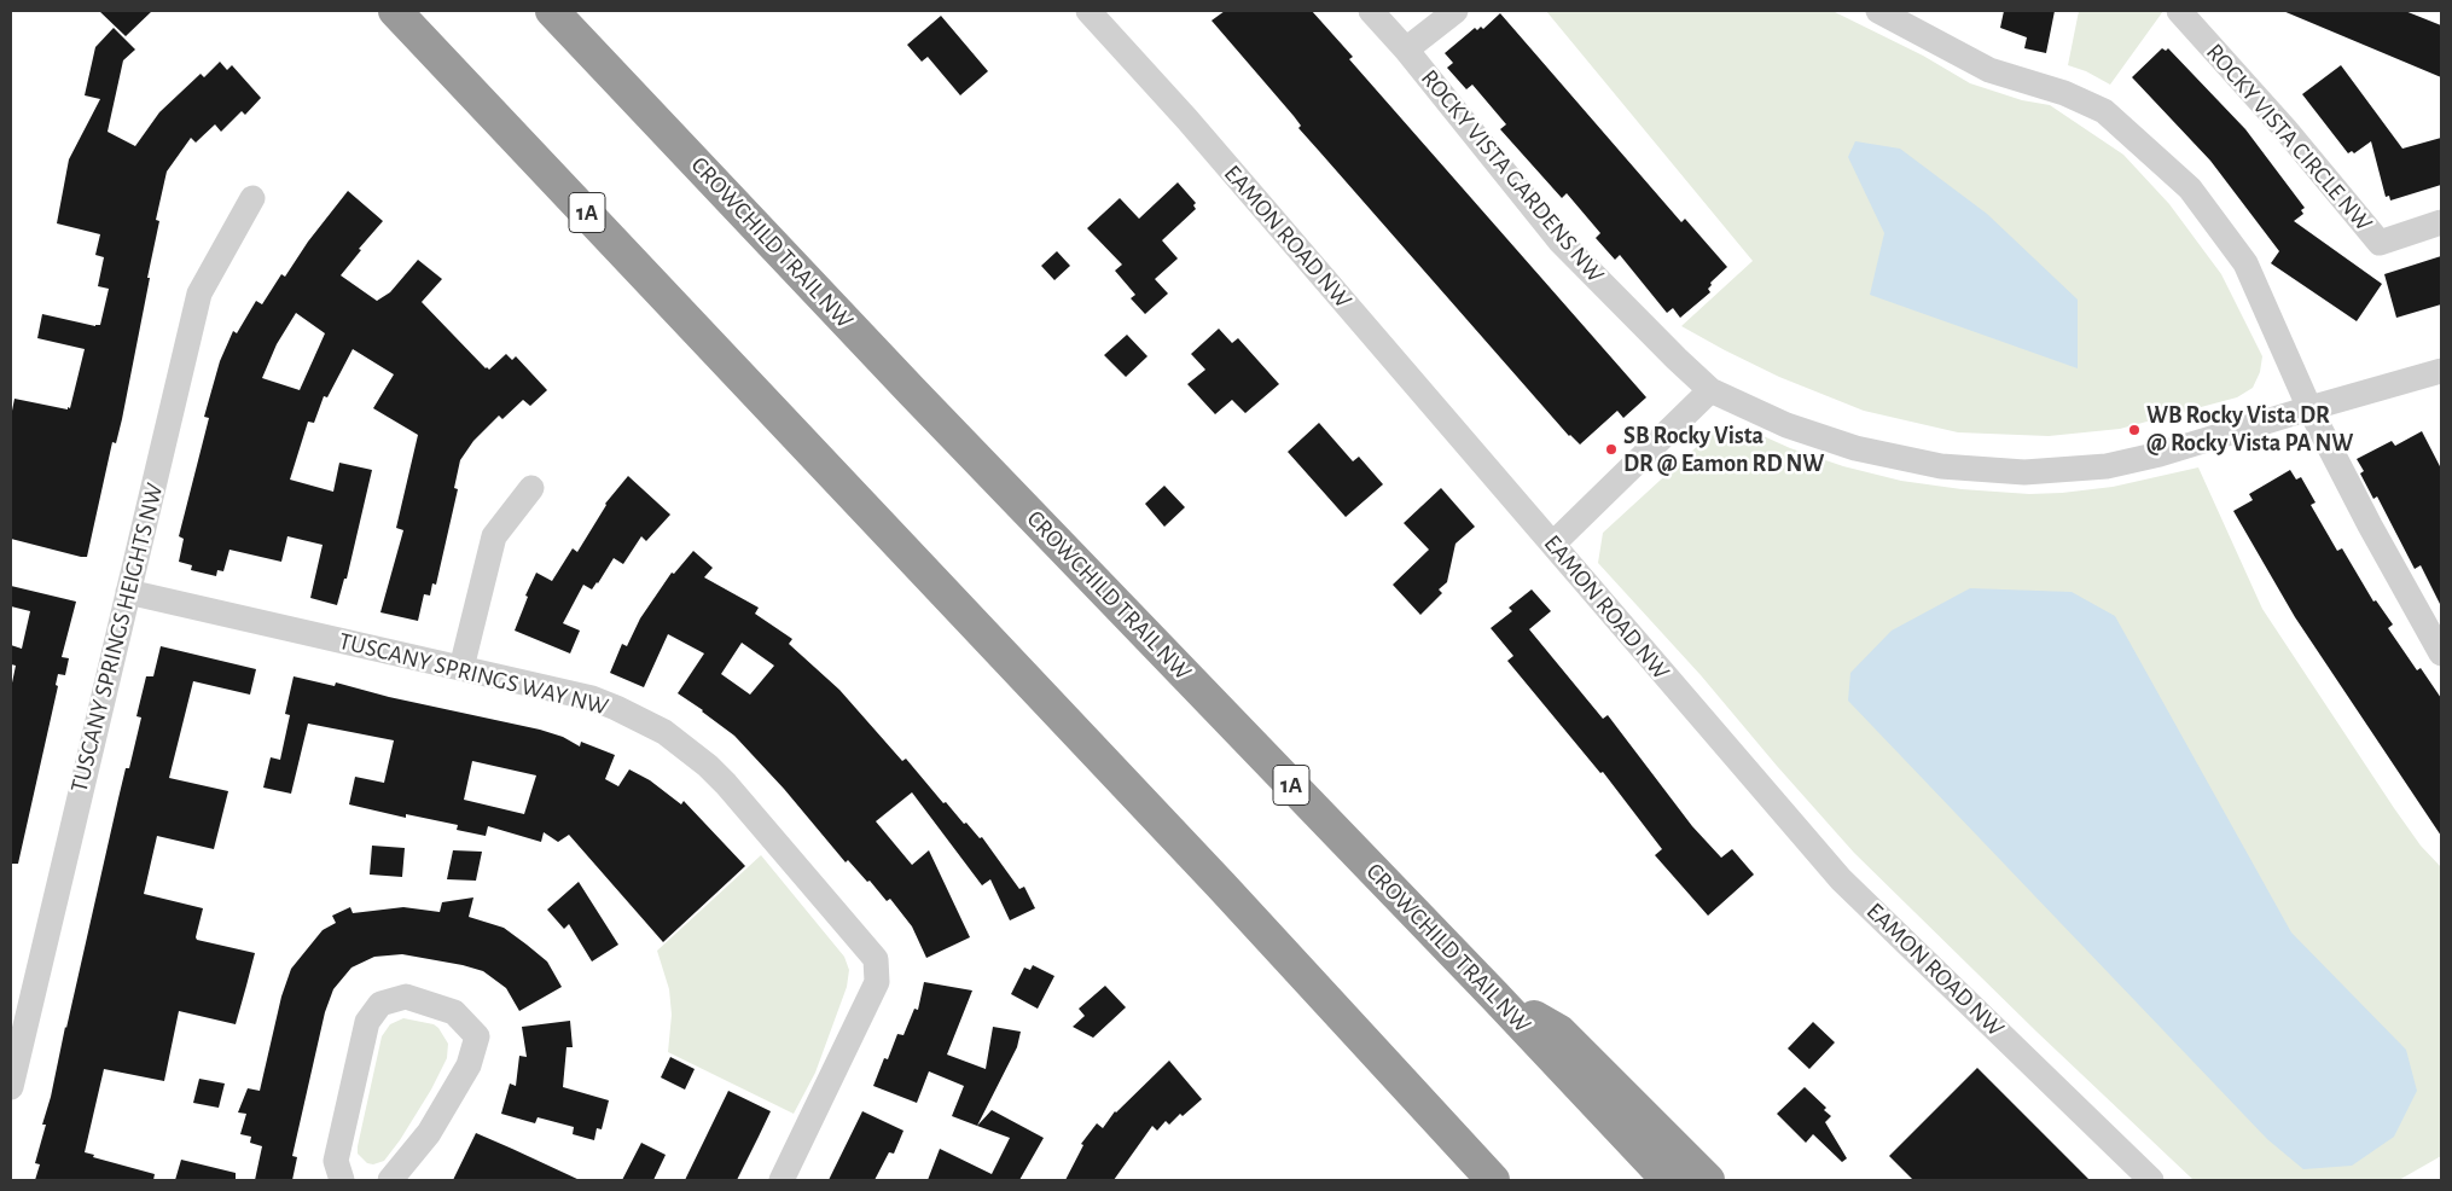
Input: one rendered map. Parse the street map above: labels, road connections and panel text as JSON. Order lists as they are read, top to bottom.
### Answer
{
  "streets": {
    "highway": ["1A", "CROWCHILD TRAIL NW"],
    "street": [
      "ROCKY VISTA CIRCLE NW",
      "ROCKY VISTA GARDENS NW",
      "EAMON ROAD NW",
      "TUSCANY SPRINGS HEIGHTS NW",
      "TUSCANY SPRINGS WAY NW"
    ]
  },
  "crossings": [
    ["TUSCANY SPRINGS HEIGHTS NW", "TUSCANY SPRINGS WAY NW"]
  ],
  "places": ["WB Rocky Vista DR @ Rocky Vista PA NW", "SB Rocky Vista DR @ Eamon RD NW"]
}
